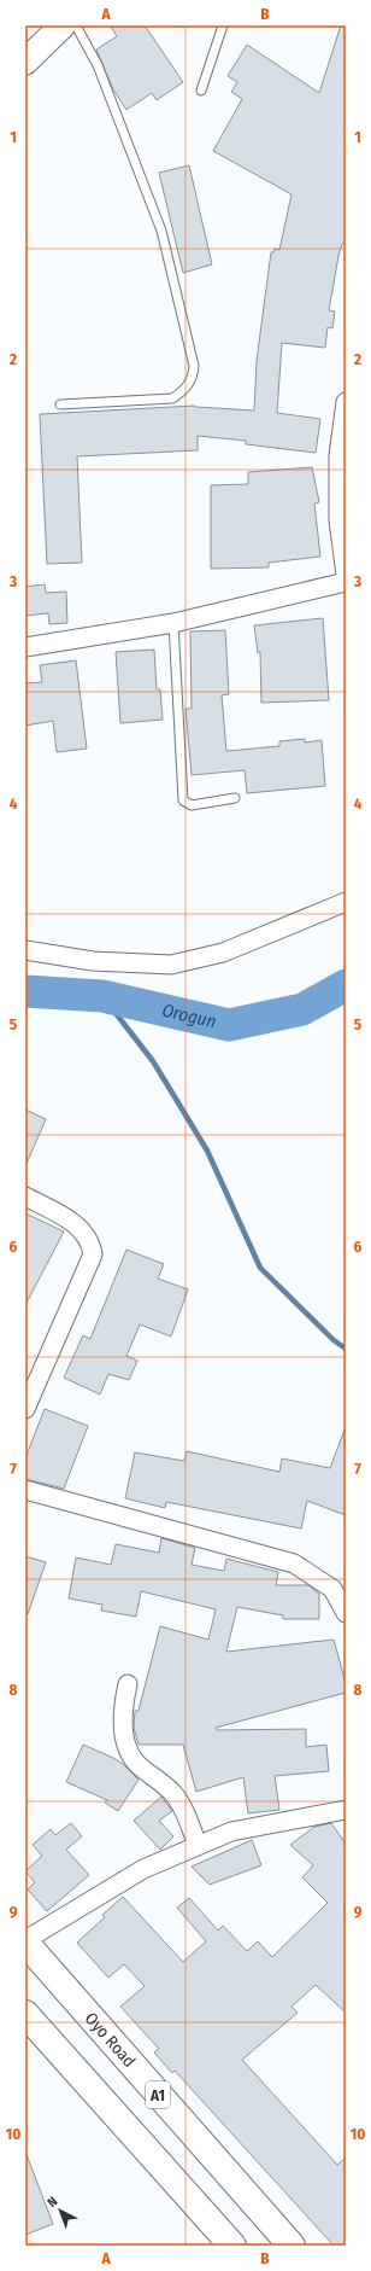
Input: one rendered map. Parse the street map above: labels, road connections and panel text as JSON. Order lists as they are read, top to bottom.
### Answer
{
  "streets": {
    "highway": ["Oyo Road", "A1"]
  },
  "water": ["Orogun"],
  "north": "top left",
  "grid": {
    "columns": ["A", "B"],
    "rows": [
      "1",
      "2",
      "3",
      "4",
      "5",
      "6",
      "7",
      "8",
      "9",
      "10"
    ]
  }
}
